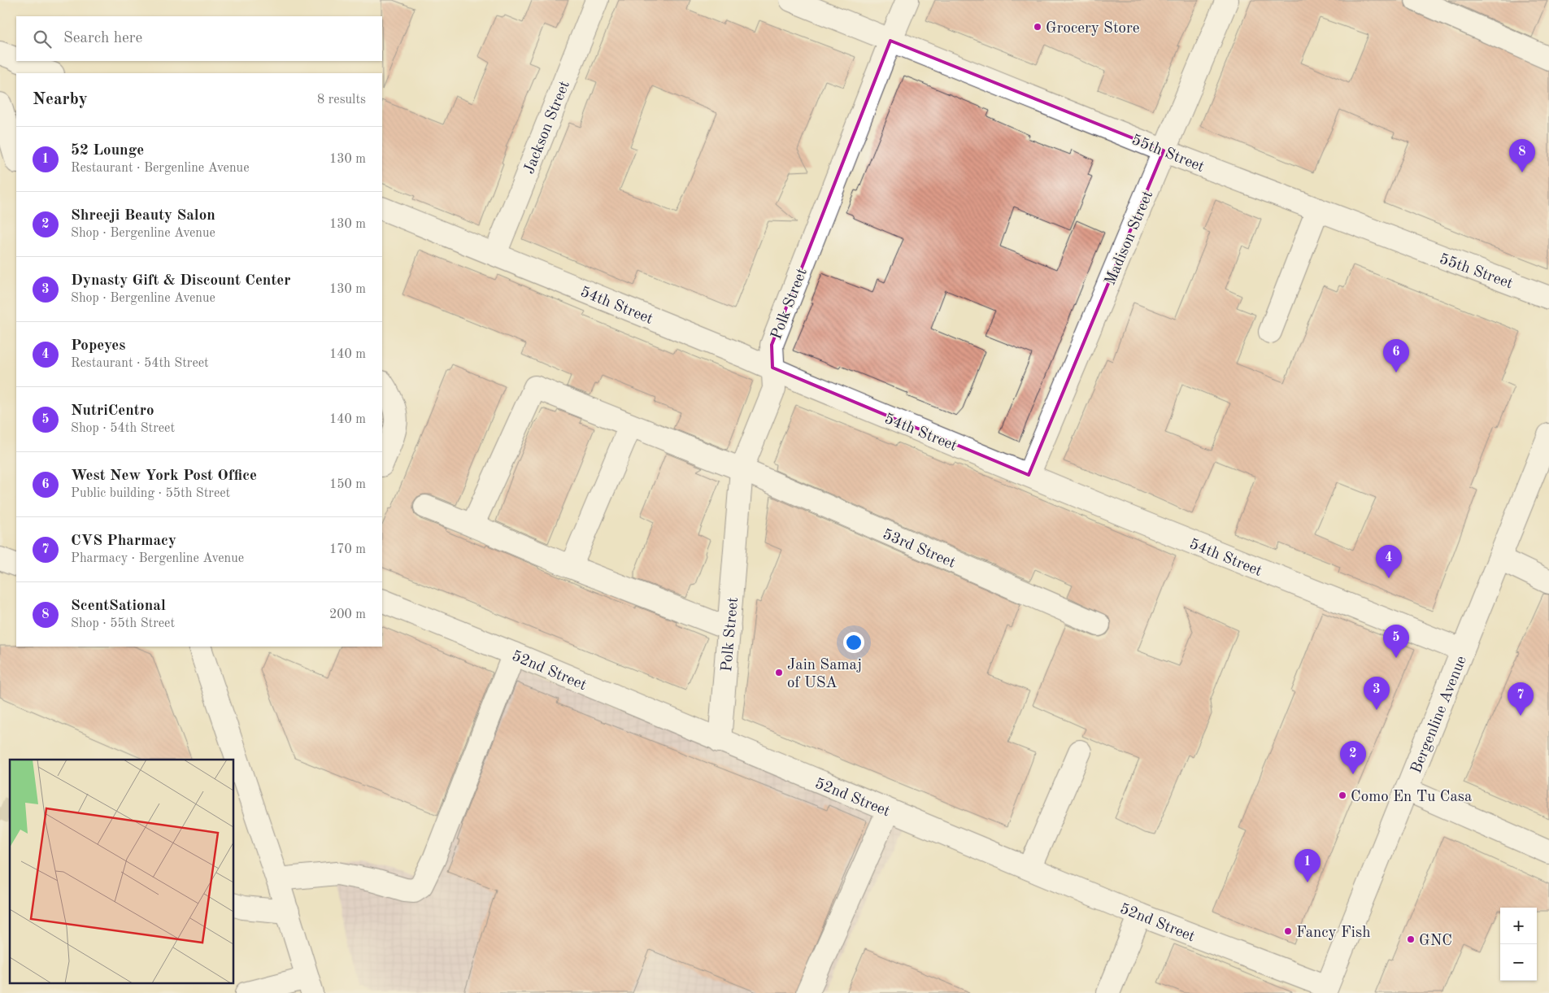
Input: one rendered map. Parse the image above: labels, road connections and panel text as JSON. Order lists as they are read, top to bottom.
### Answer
{
  "streets": {
    "street": [
      "Jackson Street",
      "55th Street",
      "Madison Street",
      "Polk Street",
      "54th Street",
      "53rd Street",
      "52nd Street",
      "Bergenline Avenue"
    ]
  },
  "crossings": [
    ["Jackson Street", "54th Street"],
    ["55th Street", "Madison Street"],
    ["55th Street", "Polk Street"],
    ["Madison Street", "54th Street"],
    ["Polk Street", "54th Street"],
    ["Polk Street", "53rd Street"],
    ["Polk Street", "52nd Street"],
    ["54th Street", "Bergenline Avenue"],
    ["52nd Street", "Bergenline Avenue"]
  ],
  "places": [
    "Grocery Store",
    "Jain Samaj of USA",
    "Como En Tu Casa",
    "Fancy Fish",
    "GNC"
  ],
  "page": {
    "search": "Search here",
    "heading": ["Nearby", "8 results"],
    "list": [
      {
        "mark": "1",
        "name": "52 Lounge",
        "note": "Restaurant · Bergenline Avenue",
        "value": "130 m"
      },
      {
        "mark": "2",
        "name": "Shreeji Beauty Salon",
        "note": "Shop · Bergenline Avenue",
        "value": "130 m"
      },
      {
        "mark": "3",
        "name": "Dynasty Gift & Discount Center",
        "note": "Shop · Bergenline Avenue",
        "value": "130 m"
      },
      {
        "mark": "4",
        "name": "Popeyes",
        "note": "Restaurant · 54th Street",
        "value": "140 m"
      },
      {
        "mark": "5",
        "name": "NutriCentro",
        "note": "Shop · 54th Street",
        "value": "140 m"
      },
      {
        "mark": "6",
        "name": "West New York Post Office",
        "note": "Public building · 55th Street",
        "value": "150 m"
      },
      {
        "mark": "7",
        "name": "CVS Pharmacy",
        "note": "Pharmacy · Bergenline Avenue",
        "value": "170 m"
      },
      {
        "mark": "8",
        "name": "ScentSational",
        "note": "Shop · 55th Street",
        "value": "200 m"
      }
    ],
    "pins": [
      "8",
      "6",
      "4",
      "5",
      "3",
      "7",
      "2",
      "1"
    ],
    "map_buttons": ["+", "−"]
  }
}
